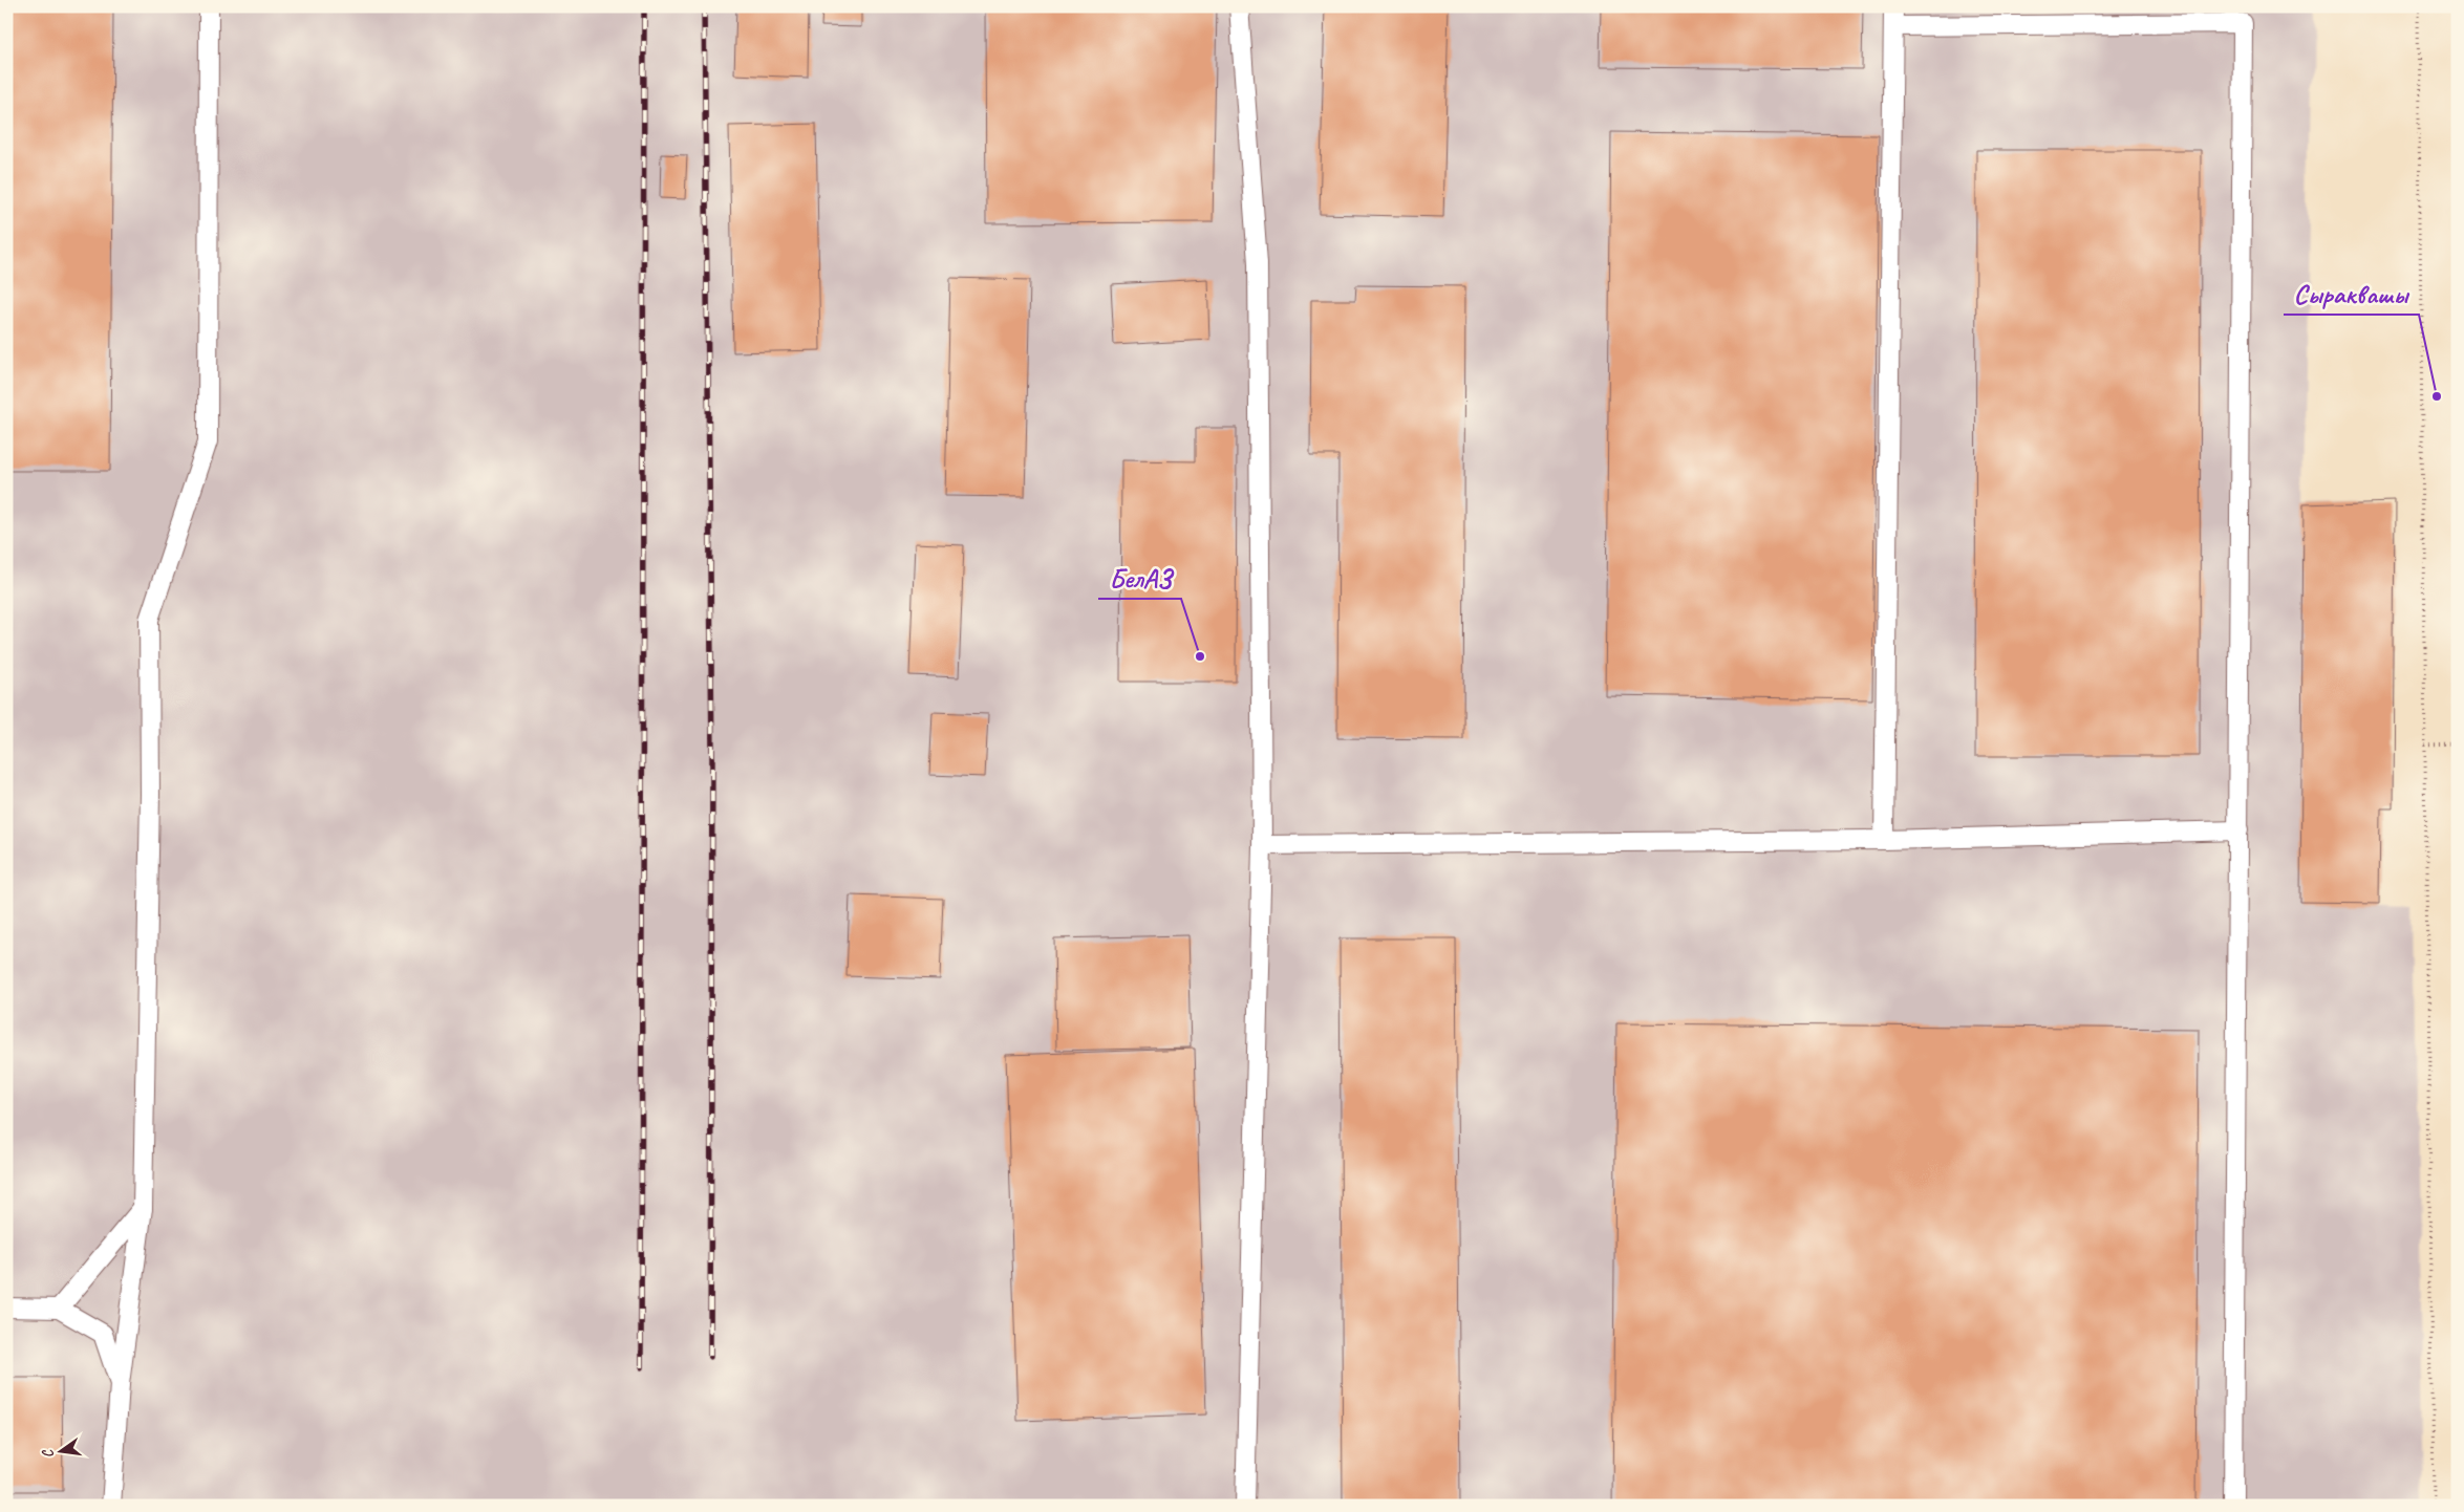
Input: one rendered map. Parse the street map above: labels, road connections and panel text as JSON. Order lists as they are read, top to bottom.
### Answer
{
  "places": ["Сыраквашы", "БелАЗ"],
  "north": "left"
}
